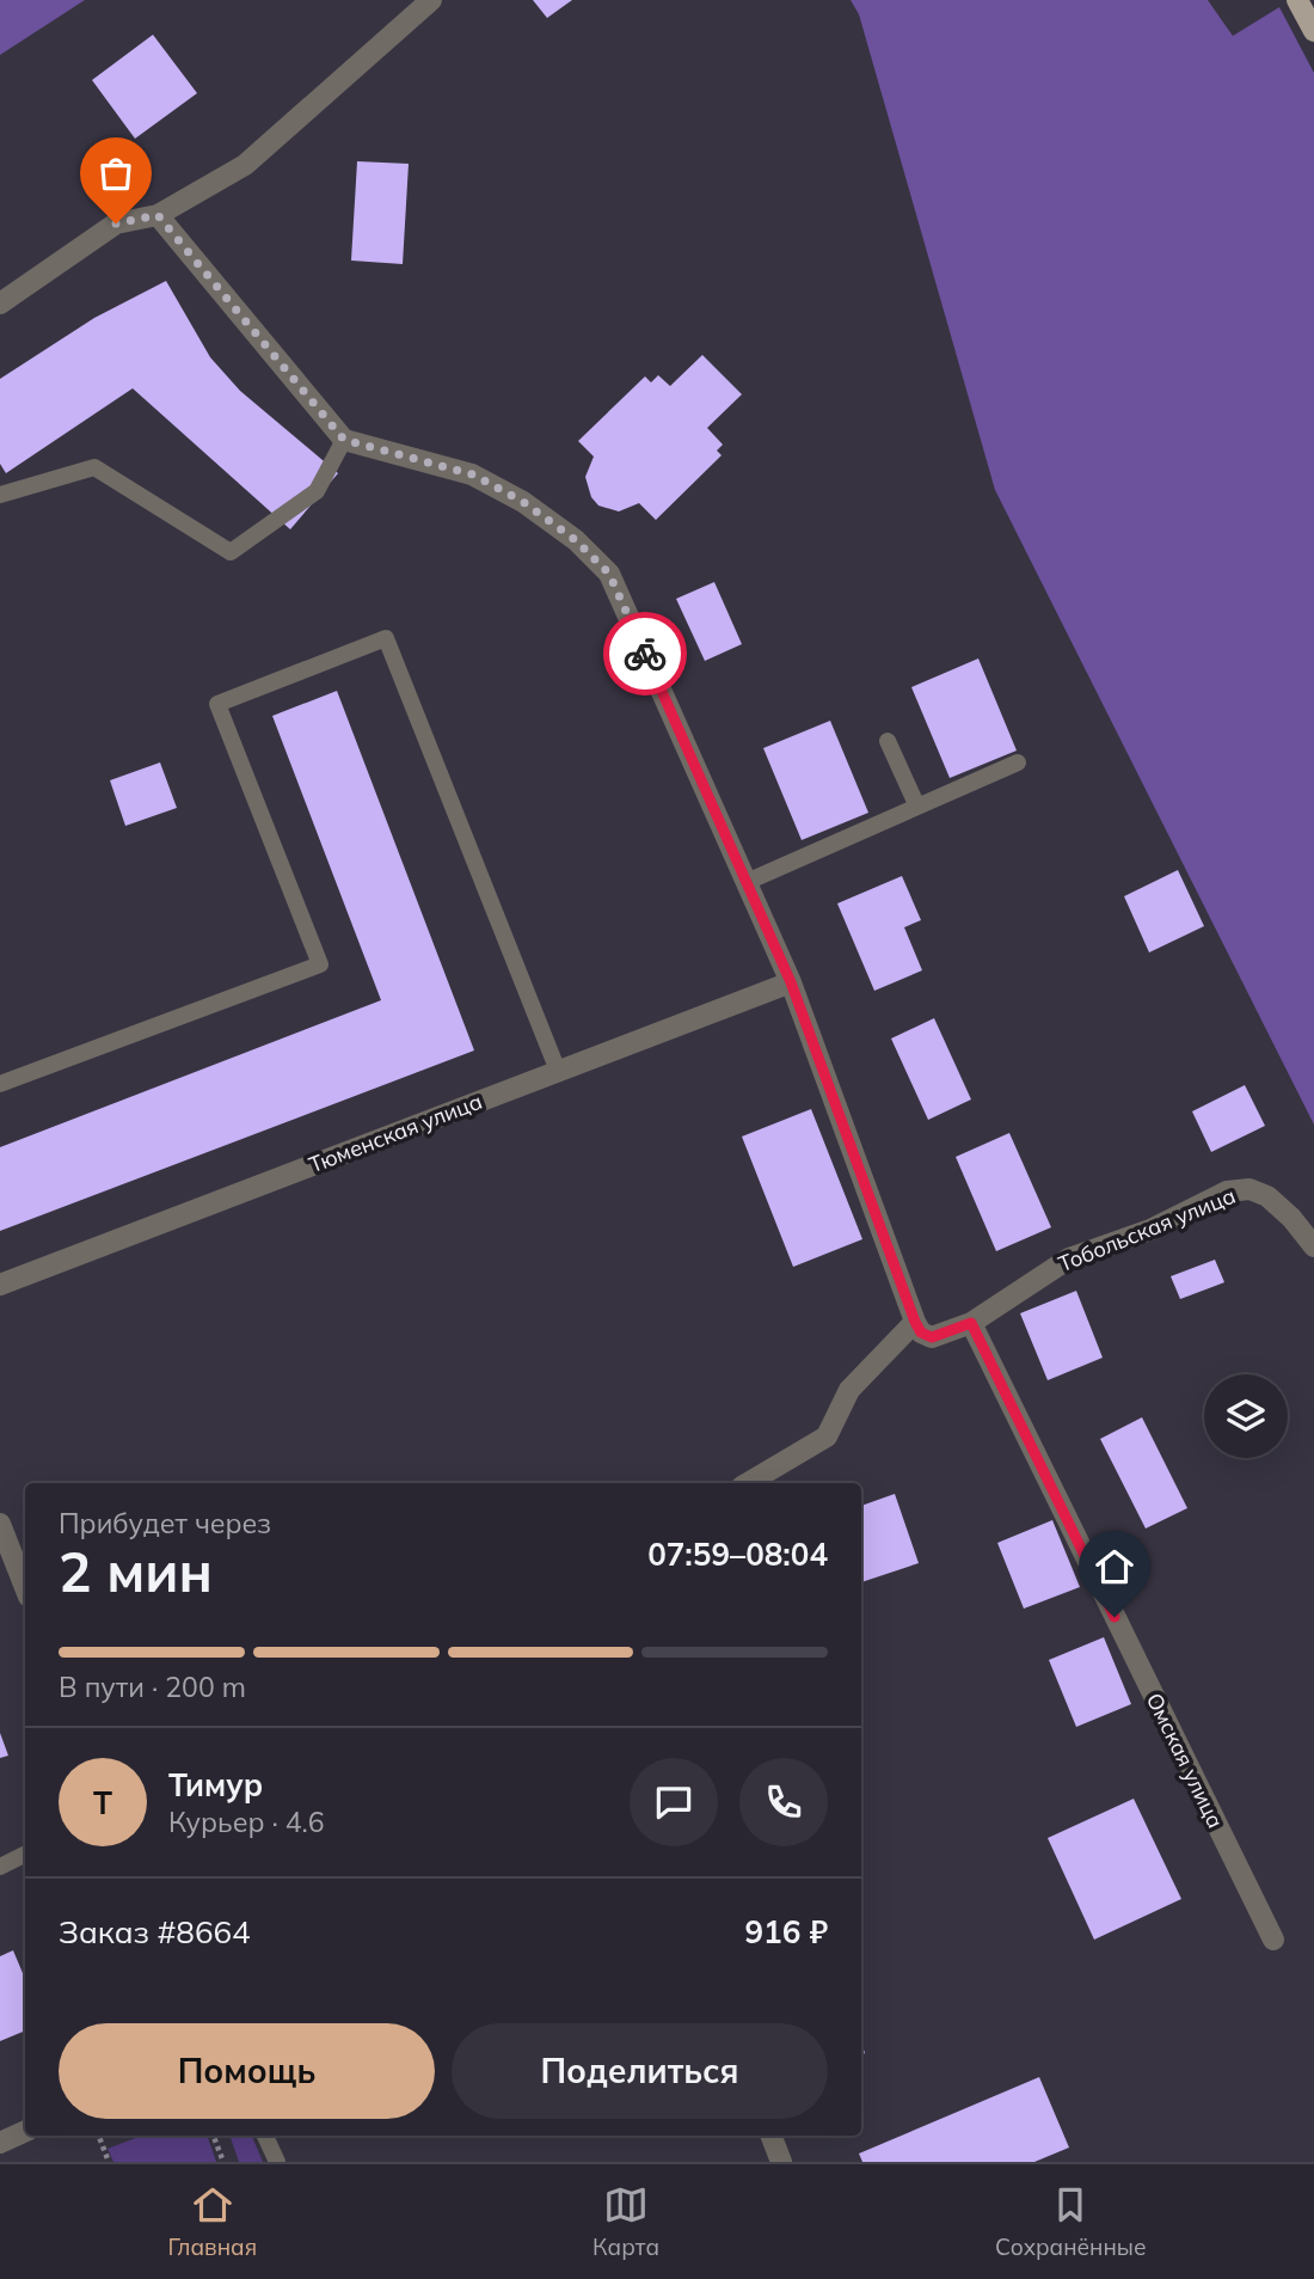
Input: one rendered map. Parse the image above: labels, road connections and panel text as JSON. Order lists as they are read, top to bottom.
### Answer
{
  "streets": {
    "street": ["Тюменская улица", "Тобольская улица", "Омская улица"]
  },
  "crossings": [
    ["Тобольская улица", "Омская улица"]
  ],
  "page": {
    "heading": ["2 мин", "Прибудет через", "07:59–08:04"],
    "panel": [
      "Тимур",
      "Курьер · 4.6",
      "Заказ #8664",
      "916 ₽"
    ],
    "bar": "В пути · 200 m",
    "round": "Т",
    "buttons": ["Помощь", "Поделиться"],
    "tabs": ["Главная", "Карта", "Сохранённые"]
  }
}
